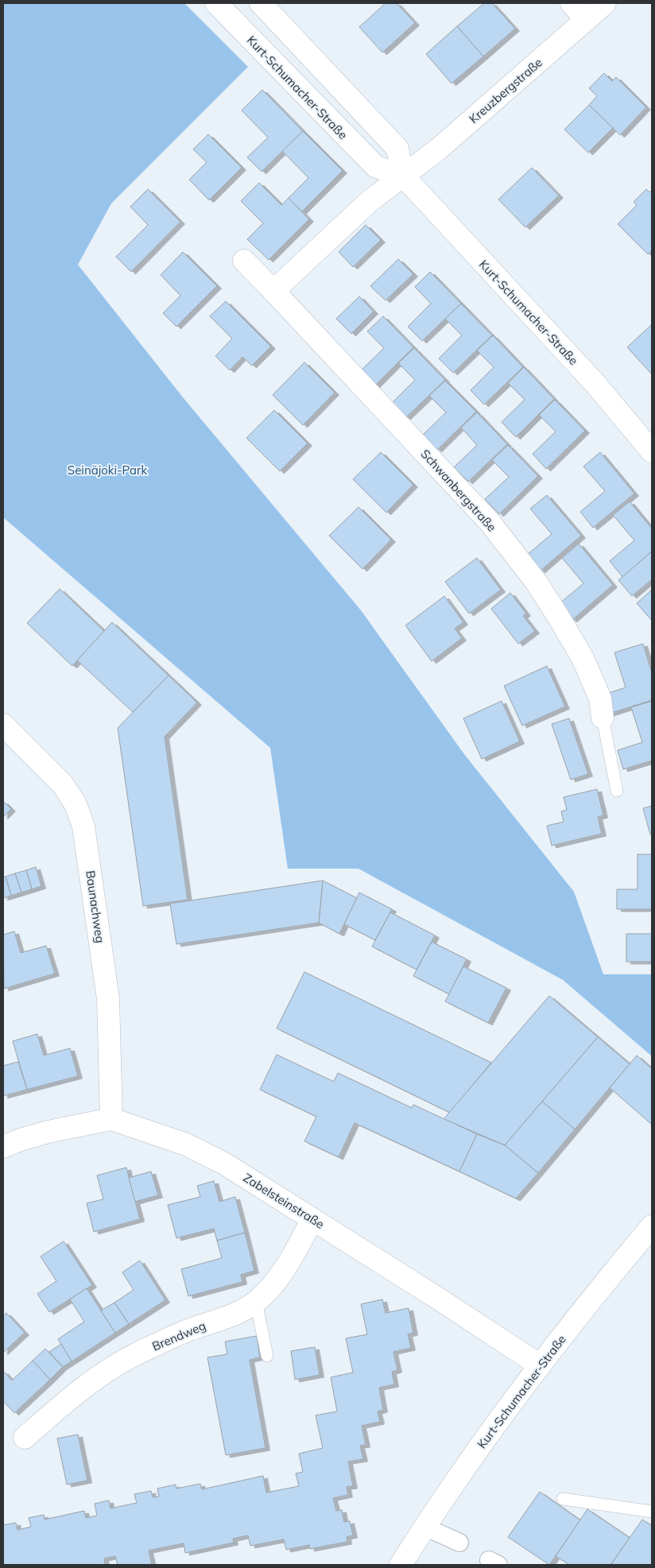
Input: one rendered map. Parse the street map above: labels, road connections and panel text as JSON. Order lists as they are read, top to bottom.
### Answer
{
  "streets": {
    "street": [
      "Kurt-Schumacher-Straße",
      "Kreuzbergstraße",
      "Schwanbergstraße",
      "Baunachweg",
      "Zabelsteinstraße",
      "Brendweg"
    ]
  },
  "crossings": [
    ["Kurt-Schumacher-Straße", "Kreuzbergstraße"],
    ["Kurt-Schumacher-Straße", "Zabelsteinstraße"],
    ["Baunachweg", "Zabelsteinstraße"],
    ["Zabelsteinstraße", "Brendweg"]
  ],
  "parks": ["Seinäjoki-Park"]
}
